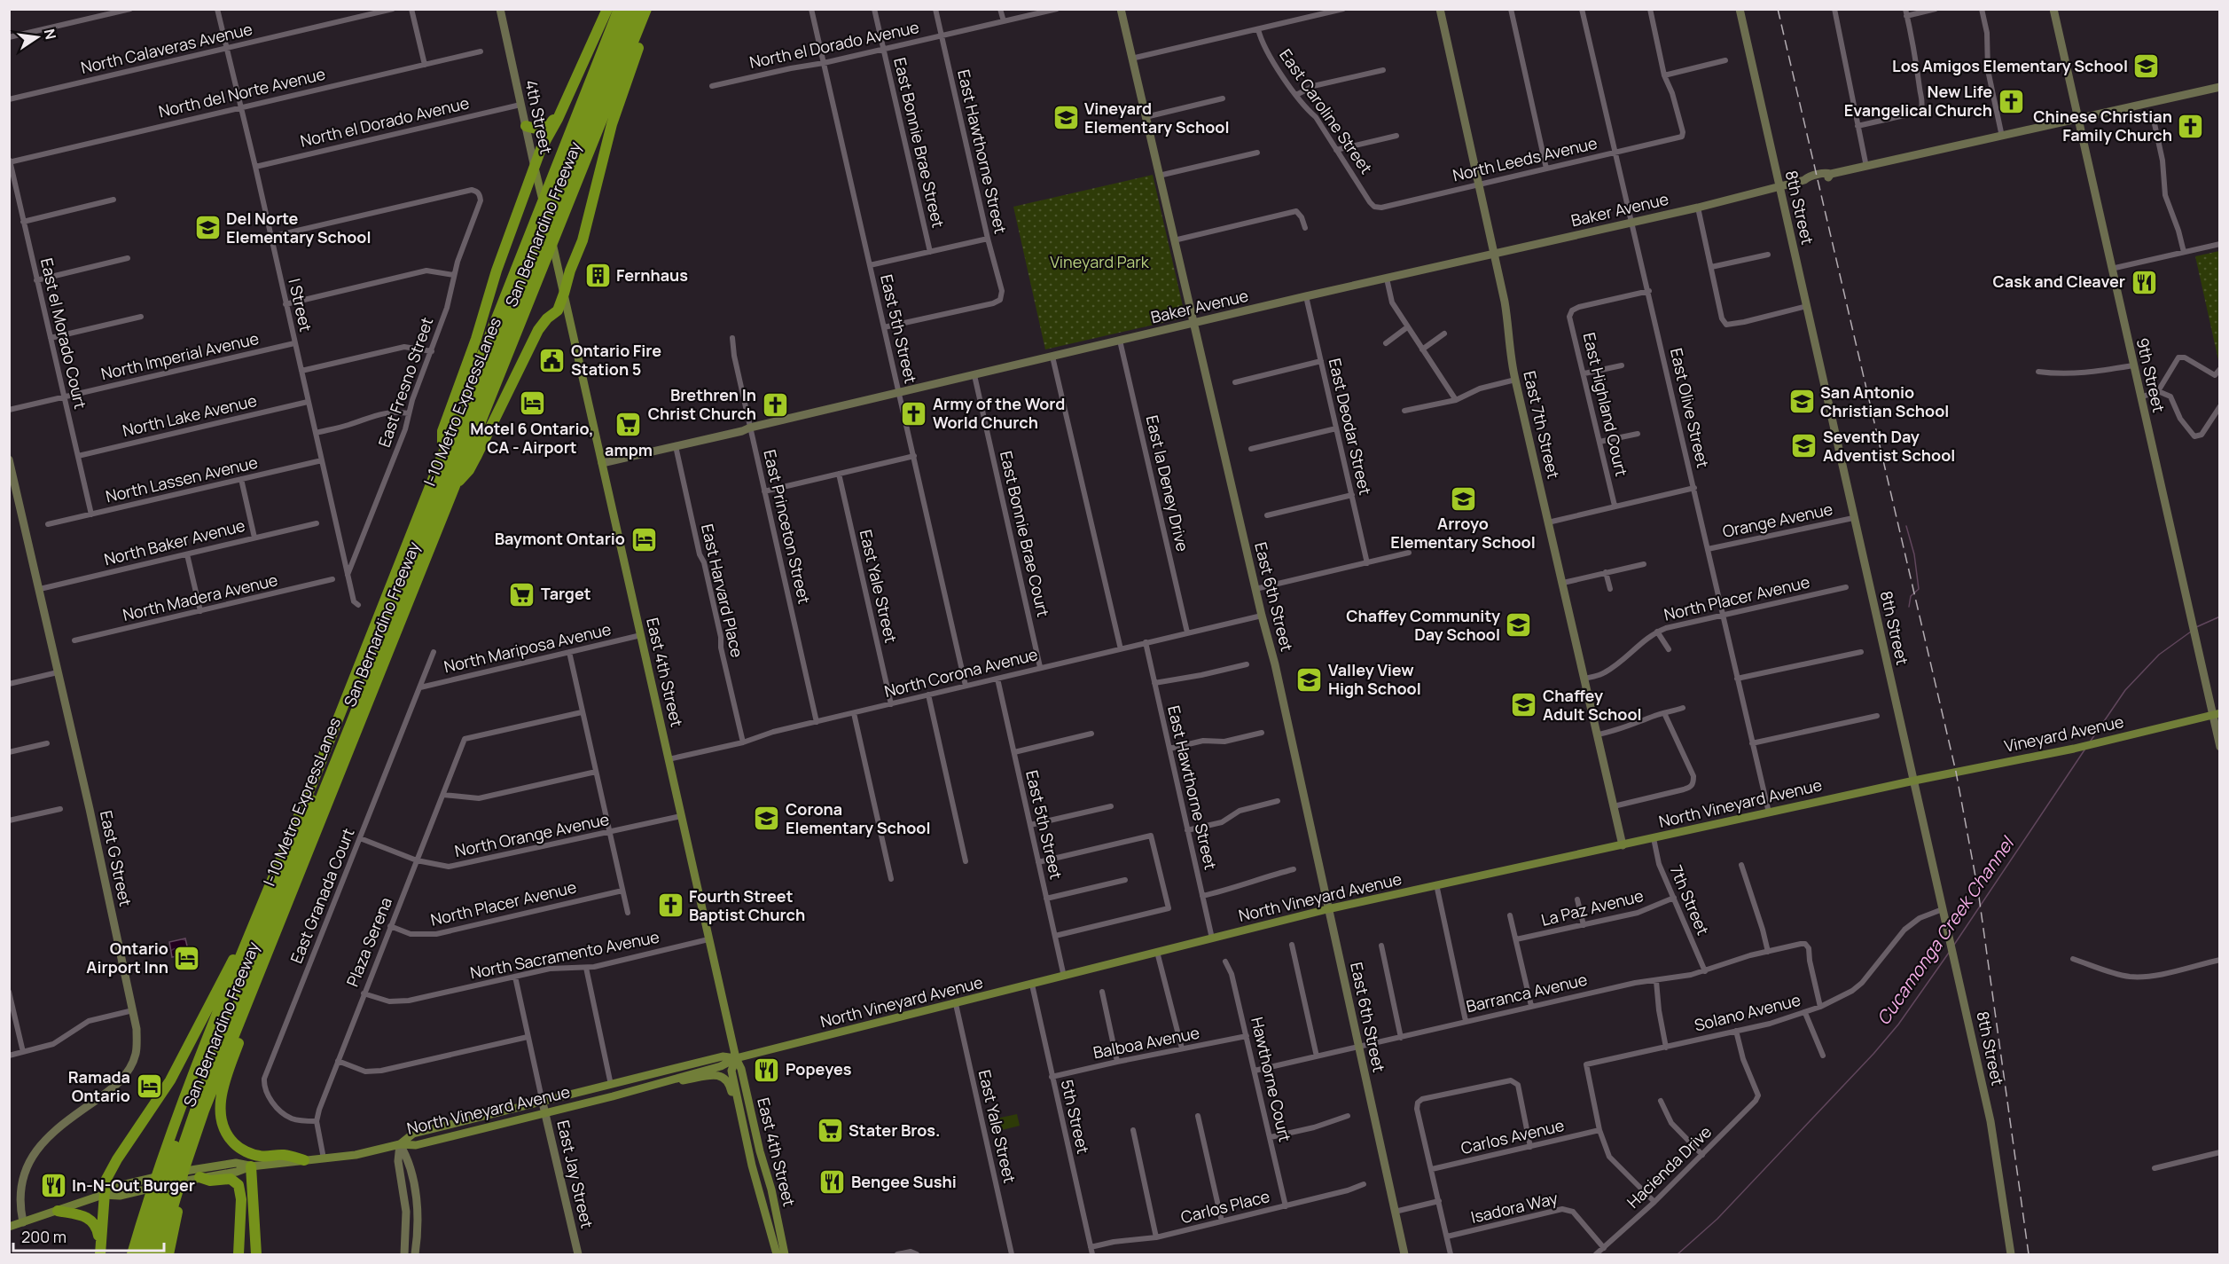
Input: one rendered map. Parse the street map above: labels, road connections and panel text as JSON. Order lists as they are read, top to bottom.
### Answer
{
  "streets": {
    "highway": ["San Bernardino Freeway", "I-10 Metro ExpressLanes"],
    "main road": [
      "4th Street",
      "East 4th Street",
      "Vineyard Avenue",
      "North Vineyard Avenue"
    ],
    "street": [
      "North el Dorado Avenue",
      "North Calaveras Avenue",
      "North del Norte Avenue",
      "East Caroline Street",
      "East Bonnie Brae Street",
      "East Hawthorne Street",
      "North Leeds Avenue",
      "8th Street",
      "Baker Avenue",
      "I Street",
      "East 5th Street",
      "East el Morado Court",
      "North Imperial Avenue",
      "9th Street",
      "East Fresno Street",
      "East Highland Court",
      "East Olive Street",
      "North Lake Avenue",
      "East 7th Street",
      "East Deodar Street",
      "North Lassen Avenue",
      "East la Deney Drive",
      "Orange Avenue",
      "East Princeton Street",
      "East Bonnie Brae Court",
      "North Baker Avenue",
      "East Yale Street",
      "East Harvard Place",
      "East 6th Street",
      "North Madera Avenue",
      "North Placer Avenue",
      "North Mariposa Avenue",
      "North Corona Avenue",
      "North Orange Avenue",
      "East G Street",
      "East Granada Court",
      "7th Street",
      "La Paz Avenue",
      "Plaza Serena",
      "North Sacramento Avenue",
      "Barranca Avenue",
      "Solano Avenue",
      "Balboa Avenue",
      "Hawthorne Court",
      "5th Street",
      "Carlos Avenue",
      "Hacienda Drive",
      "East Jay Street",
      "Carlos Place",
      "Isadora Way"
    ]
  },
  "crossings": [
    ["North el Dorado Avenue", "4th Street"],
    ["North el Dorado Avenue", "East Bonnie Brae Street"],
    ["North el Dorado Avenue", "East Hawthorne Street"],
    ["North el Dorado Avenue", "I Street"],
    ["North el Dorado Avenue", "East 5th Street"],
    ["North Calaveras Avenue", "I Street"],
    ["North del Norte Avenue", "I Street"],
    ["North del Norte Avenue", "East el Morado Court"],
    ["East Caroline Street", "North Leeds Avenue"],
    ["4th Street", "East 4th Street"],
    ["East Hawthorne Street", "East 5th Street"],
    ["East Hawthorne Street", "North Corona Avenue"],
    ["East Hawthorne Street", "North Vineyard Avenue"],
    ["North Leeds Avenue", "East Olive Street"],
    ["North Leeds Avenue", "East 7th Street"],
    ["8th Street", "Baker Avenue"],
    ["8th Street", "Orange Avenue"],
    ["8th Street", "Vineyard Avenue"],
    ["8th Street", "North Vineyard Avenue"],
    ["8th Street", "Solano Avenue"],
    ["Baker Avenue", "East 5th Street"],
    ["Baker Avenue", "9th Street"],
    ["Baker Avenue", "East Olive Street"],
    ["Baker Avenue", "East 7th Street"],
    ["Baker Avenue", "East Deodar Street"],
    ["Baker Avenue", "East la Deney Drive"],
    ["Baker Avenue", "East Princeton Street"],
    ["Baker Avenue", "East Bonnie Brae Court"],
    ["Baker Avenue", "East Harvard Place"],
    ["Baker Avenue", "East 6th Street"],
    ["Baker Avenue", "East 4th Street"],
    ["San Bernardino Freeway", "I-10 Metro ExpressLanes"],
    ["I Street", "North Imperial Avenue"],
    ["I Street", "East Fresno Street"],
    ["I Street", "North Lake Avenue"],
    ["I Street", "North Lassen Avenue"],
    ["East 5th Street", "North Corona Avenue"],
    ["East 5th Street", "North Vineyard Avenue"],
    ["East el Morado Court", "North Imperial Avenue"],
    ["East el Morado Court", "North Lake Avenue"],
    ["East el Morado Court", "North Lassen Avenue"],
    ["9th Street", "Vineyard Avenue"],
    ["East Highland Court", "East Olive Street"],
    ["East Olive Street", "Orange Avenue"],
    ["East Olive Street", "North Placer Avenue"],
    ["East Olive Street", "North Vineyard Avenue"],
    ["East 7th Street", "North Placer Avenue"],
    ["East 7th Street", "North Vineyard Avenue"],
    ["East la Deney Drive", "North Corona Avenue"],
    ["East Princeton Street", "North Corona Avenue"],
    ["East Bonnie Brae Court", "North Corona Avenue"],
    ["North Baker Avenue", "East G Street"],
    ["East Yale Street", "North Corona Avenue"],
    ["East Yale Street", "North Vineyard Avenue"],
    ["East Harvard Place", "North Corona Avenue"],
    ["East 6th Street", "North Corona Avenue"],
    ["East 6th Street", "North Vineyard Avenue"],
    ["East 6th Street", "Barranca Avenue"],
    ["North Placer Avenue", "Plaza Serena"],
    ["North Mariposa Avenue", "East 4th Street"],
    ["North Mariposa Avenue", "East Granada Court"],
    ["East 4th Street", "North Corona Avenue"],
    ["East 4th Street", "North Vineyard Avenue"],
    ["East 4th Street", "North Orange Avenue"],
    ["East 4th Street", "North Sacramento Avenue"],
    ["Vineyard Avenue", "North Vineyard Avenue"],
    ["North Vineyard Avenue", "East G Street"],
    ["North Vineyard Avenue", "7th Street"],
    ["North Vineyard Avenue", "5th Street"],
    ["North Vineyard Avenue", "East Jay Street"],
    ["North Orange Avenue", "East Granada Court"],
    ["North Orange Avenue", "Plaza Serena"],
    ["East Granada Court", "Plaza Serena"],
    ["7th Street", "La Paz Avenue"],
    ["7th Street", "Barranca Avenue"],
    ["Plaza Serena", "North Sacramento Avenue"],
    ["North Sacramento Avenue", "East Jay Street"],
    ["Barranca Avenue", "Solano Avenue"],
    ["Barranca Avenue", "Hawthorne Court"],
    ["Solano Avenue", "Carlos Avenue"],
    ["Solano Avenue", "Hacienda Drive"],
    ["Balboa Avenue", "Hawthorne Court"],
    ["Balboa Avenue", "5th Street"],
    ["Hawthorne Court", "Carlos Place"],
    ["5th Street", "Carlos Place"],
    ["Hacienda Drive", "Isadora Way"]
  ],
  "water": ["Cucamonga Creek Channel"],
  "parks": ["Vineyard Park"],
  "places": {
    "school or university": [
      "Los Amigos Elementary School",
      "Vineyard Elementary School",
      "Del Norte Elementary School",
      "San Antonio Christian School",
      "Seventh Day Adventist School",
      "Arroyo Elementary School",
      "Chaffey Community Day School",
      "Valley View High School",
      "Chaffey Adult School",
      "Corona Elementary School"
    ],
    "church": [
      "New Life Evangelical Church",
      "Chinese Christian Family Church",
      "Brethren In Christ Church",
      "Army of the Word World Church",
      "Fourth Street Baptist Church"
    ],
    "building": ["Fernhaus"],
    "restaurant": [
      "Cask and Cleaver",
      "Popeyes",
      "Bengee Sushi",
      "In-N-Out Burger"
    ],
    "public building": ["Ontario Fire Station 5"],
    "hotel": [
      "Motel 6 Ontario, CA - Airport",
      "Baymont Ontario",
      "Ontario Airport Inn",
      "Ramada Ontario"
    ],
    "supermarket": ["ampm", "Target", "Stater Bros."]
  },
  "scale_bar": "200 m",
  "north": "right"
}
